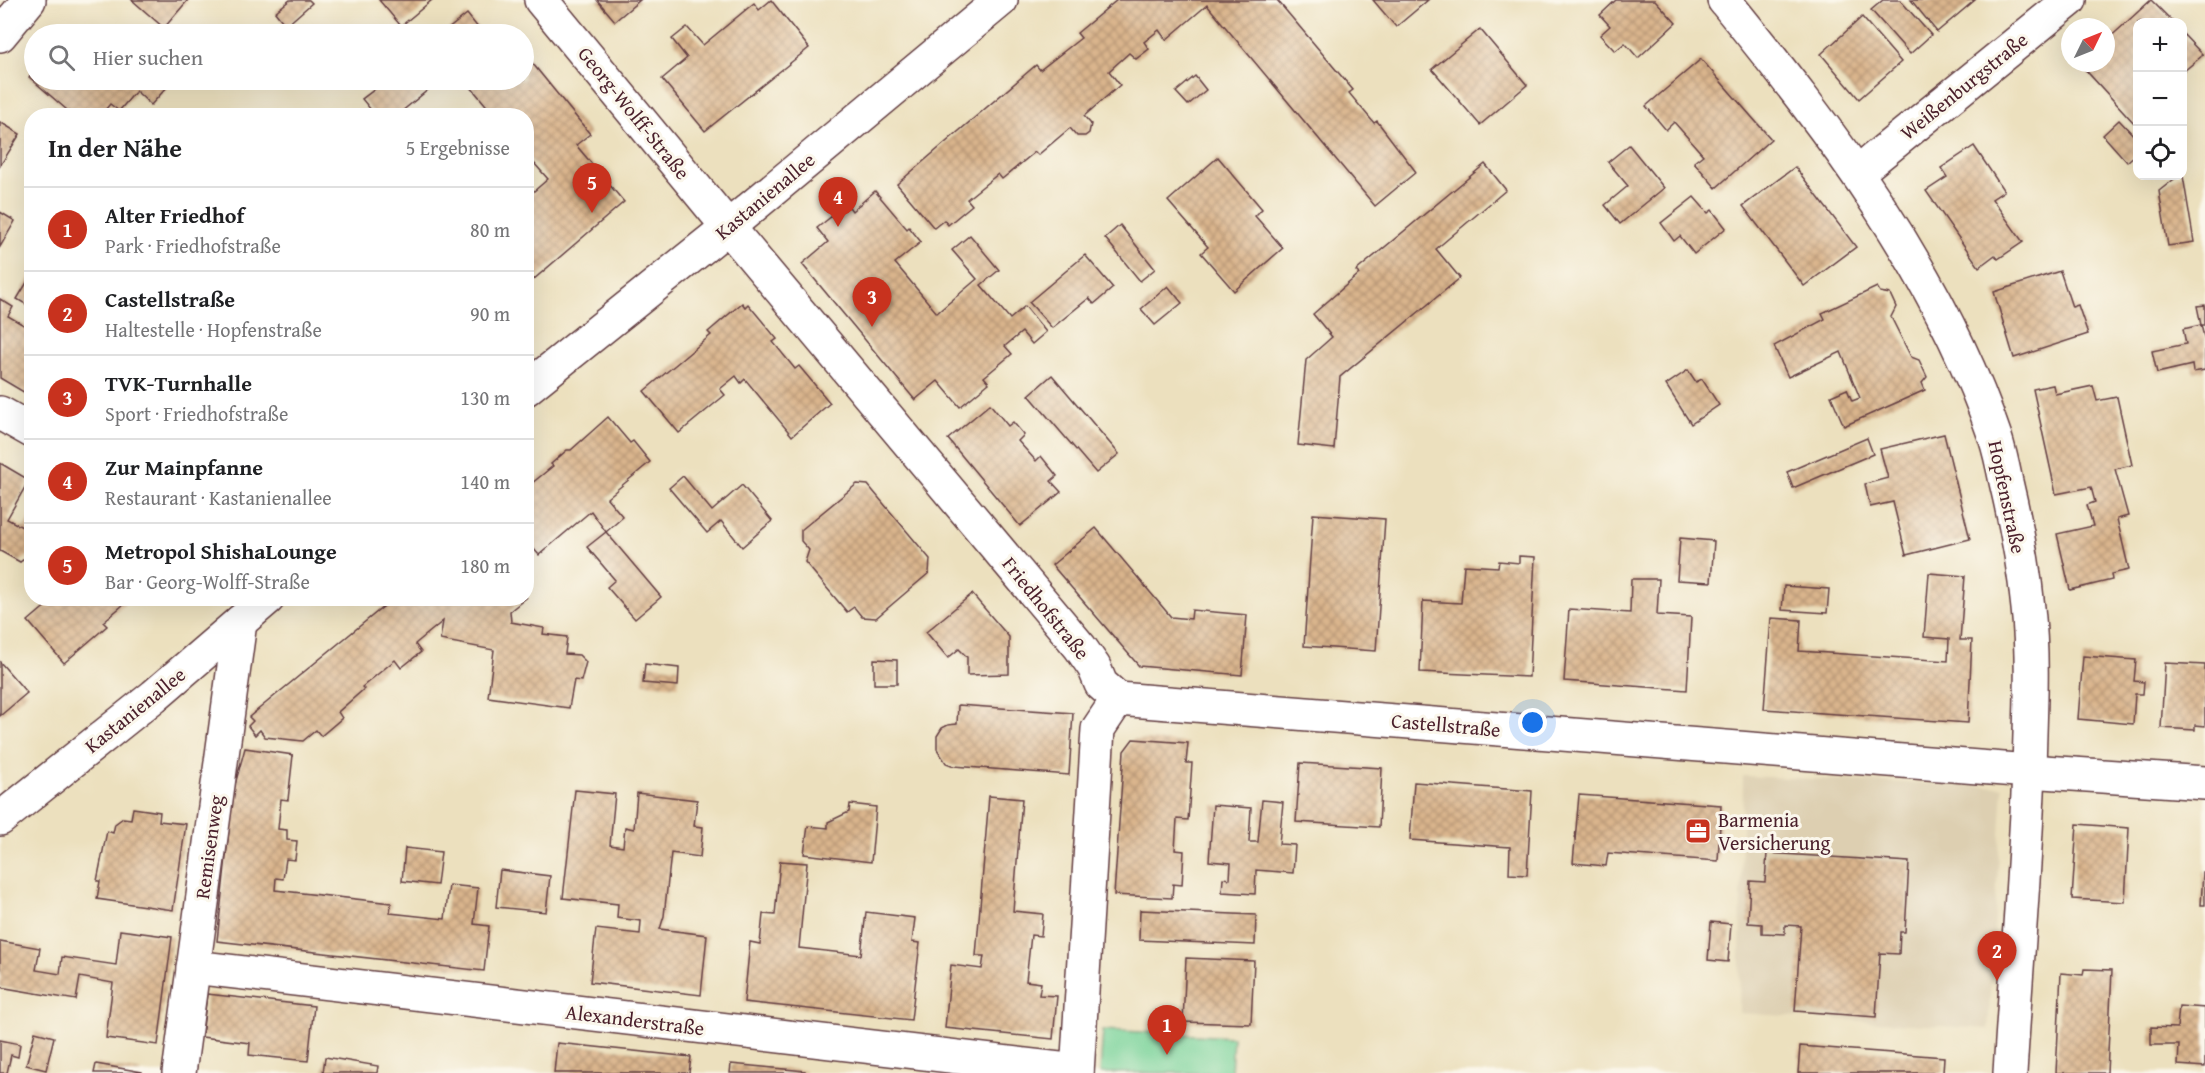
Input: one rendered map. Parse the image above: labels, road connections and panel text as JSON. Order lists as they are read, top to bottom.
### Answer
{
  "streets": {
    "street": [
      "Weißenburgstraße",
      "Georg-Wolff-Straße",
      "Kastanienallee",
      "Hopfenstraße",
      "Friedhofstraße",
      "Castellstraße",
      "Remisenweg",
      "Alexanderstraße"
    ]
  },
  "crossings": [
    ["Weißenburgstraße", "Hopfenstraße"],
    ["Georg-Wolff-Straße", "Kastanienallee"],
    ["Georg-Wolff-Straße", "Friedhofstraße"],
    ["Kastanienallee", "Friedhofstraße"],
    ["Kastanienallee", "Remisenweg"],
    ["Hopfenstraße", "Castellstraße"],
    ["Friedhofstraße", "Castellstraße"],
    ["Remisenweg", "Alexanderstraße"]
  ],
  "places": {
    "office": ["Barmenia Versicherung"]
  },
  "north": "top right",
  "page": {
    "map_buttons": ["+", "−"],
    "search": "Hier suchen",
    "heading": ["In der Nähe", "5 Ergebnisse"],
    "pins": [
      "5",
      "4",
      "3",
      "2",
      "1"
    ],
    "list": [
      {
        "mark": "1",
        "name": "Alter Friedhof",
        "note": "Park · Friedhofstraße",
        "value": "80 m"
      },
      {
        "mark": "2",
        "name": "Castellstraße",
        "note": "Haltestelle · Hopfenstraße",
        "value": "90 m"
      },
      {
        "mark": "3",
        "name": "TVK-Turnhalle",
        "note": "Sport · Friedhofstraße",
        "value": "130 m"
      },
      {
        "mark": "4",
        "name": "Zur Mainpfanne",
        "note": "Restaurant · Kastanienallee",
        "value": "140 m"
      },
      {
        "mark": "5",
        "name": "Metropol ShishaLounge",
        "note": "Bar · Georg-Wolff-Straße",
        "value": "180 m"
      }
    ]
  }
}
